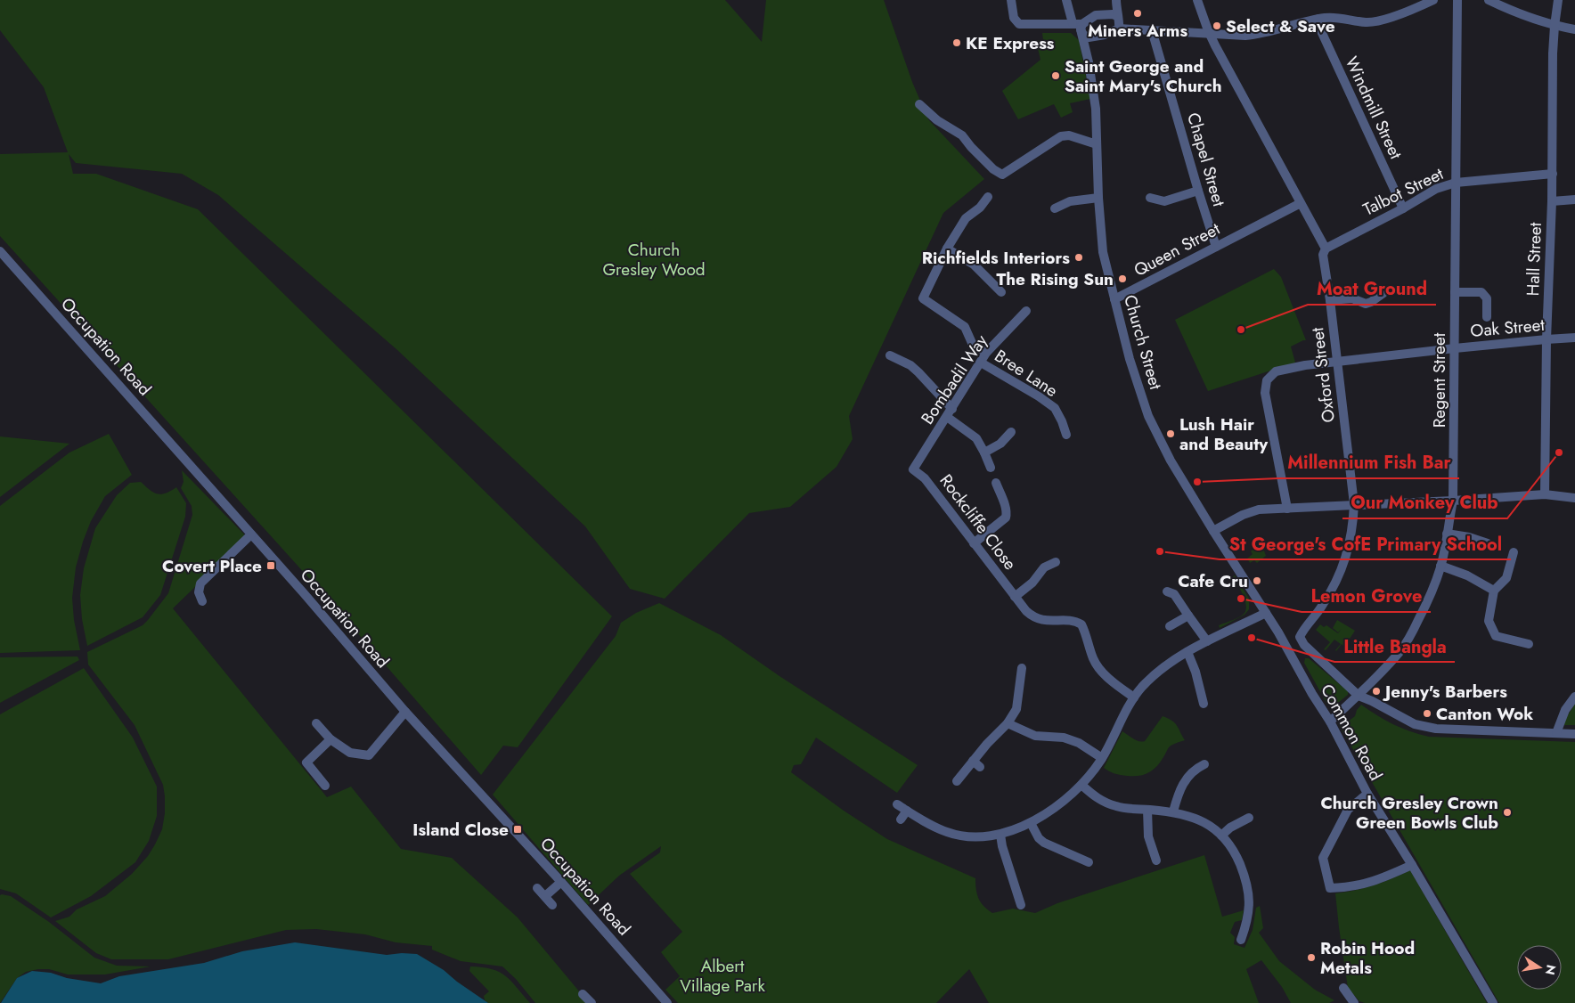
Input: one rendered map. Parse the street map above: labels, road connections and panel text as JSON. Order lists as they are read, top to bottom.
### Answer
{
  "streets": {
    "street": [
      "Windmill Street",
      "Chapel Street",
      "Talbot Street",
      "Queen Street",
      "Hall Street",
      "Oak Street",
      "Church Street",
      "Occupation Road",
      "Bree Lane",
      "Oxford Street",
      "Bombadil Way",
      "Regent Street",
      "Rockcliffe Close",
      "Common Road"
    ]
  },
  "crossings": [
    ["Windmill Street", "Talbot Street"],
    ["Chapel Street", "Queen Street"],
    ["Talbot Street", "Hall Street"],
    ["Talbot Street", "Oxford Street"],
    ["Talbot Street", "Regent Street"],
    ["Queen Street", "Church Street"],
    ["Queen Street", "Oxford Street"],
    ["Hall Street", "Oak Street"],
    ["Oak Street", "Oxford Street"],
    ["Oak Street", "Regent Street"],
    ["Church Street", "Common Road"],
    ["Bree Lane", "Bombadil Way"],
    ["Oxford Street", "Regent Street"],
    ["Bombadil Way", "Rockcliffe Close"],
    ["Regent Street", "Common Road"]
  ],
  "parks": ["Church Gresley Wood", "Albert Village Park"],
  "places": {
    "other": [
      "Miners Arms",
      "Select & Save",
      "KE Express",
      "Saint George and Saint Mary's Church",
      "Richfields Interiors",
      "The Rising Sun",
      "Moat Ground",
      "Lush Hair and Beauty",
      "Our Monkey Club",
      "Millennium Fish Bar",
      "St George's CofE Primary School",
      "Cafe Cru",
      "Lemon Grove",
      "Little Bangla",
      "Jenny's Barbers",
      "Canton Wok",
      "Church Gresley Crown Green Bowls Club",
      "Robin Hood Metals"
    ],
    "transit": ["Covert Place", "Island Close"]
  },
  "north": "right"
}
